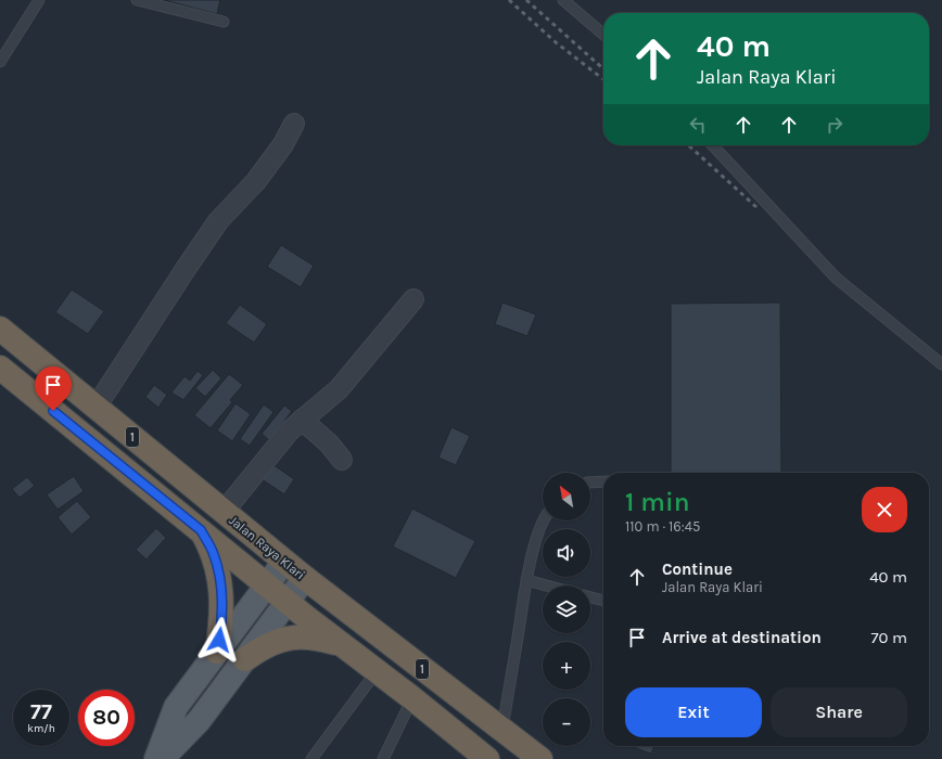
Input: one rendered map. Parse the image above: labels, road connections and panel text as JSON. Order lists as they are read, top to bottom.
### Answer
{
  "streets": {
    "highway": ["1", "Jalan Raya Klari"]
  },
  "north": "top left",
  "page": {
    "turn": ["40 m", "Jalan Raya Klari"],
    "map_buttons": ["+", "−"],
    "heading": ["1 min", "110 m · 16:45"],
    "list": [
      {
        "name": "Continue",
        "note": "Jalan Raya Klari",
        "value": "40 m"
      },
      {
        "name": "Arrive at destination",
        "value": "70 m"
      }
    ],
    "buttons": ["Exit", "Share"],
    "speed": "77 km/h",
    "limit": "80"
  }
}
